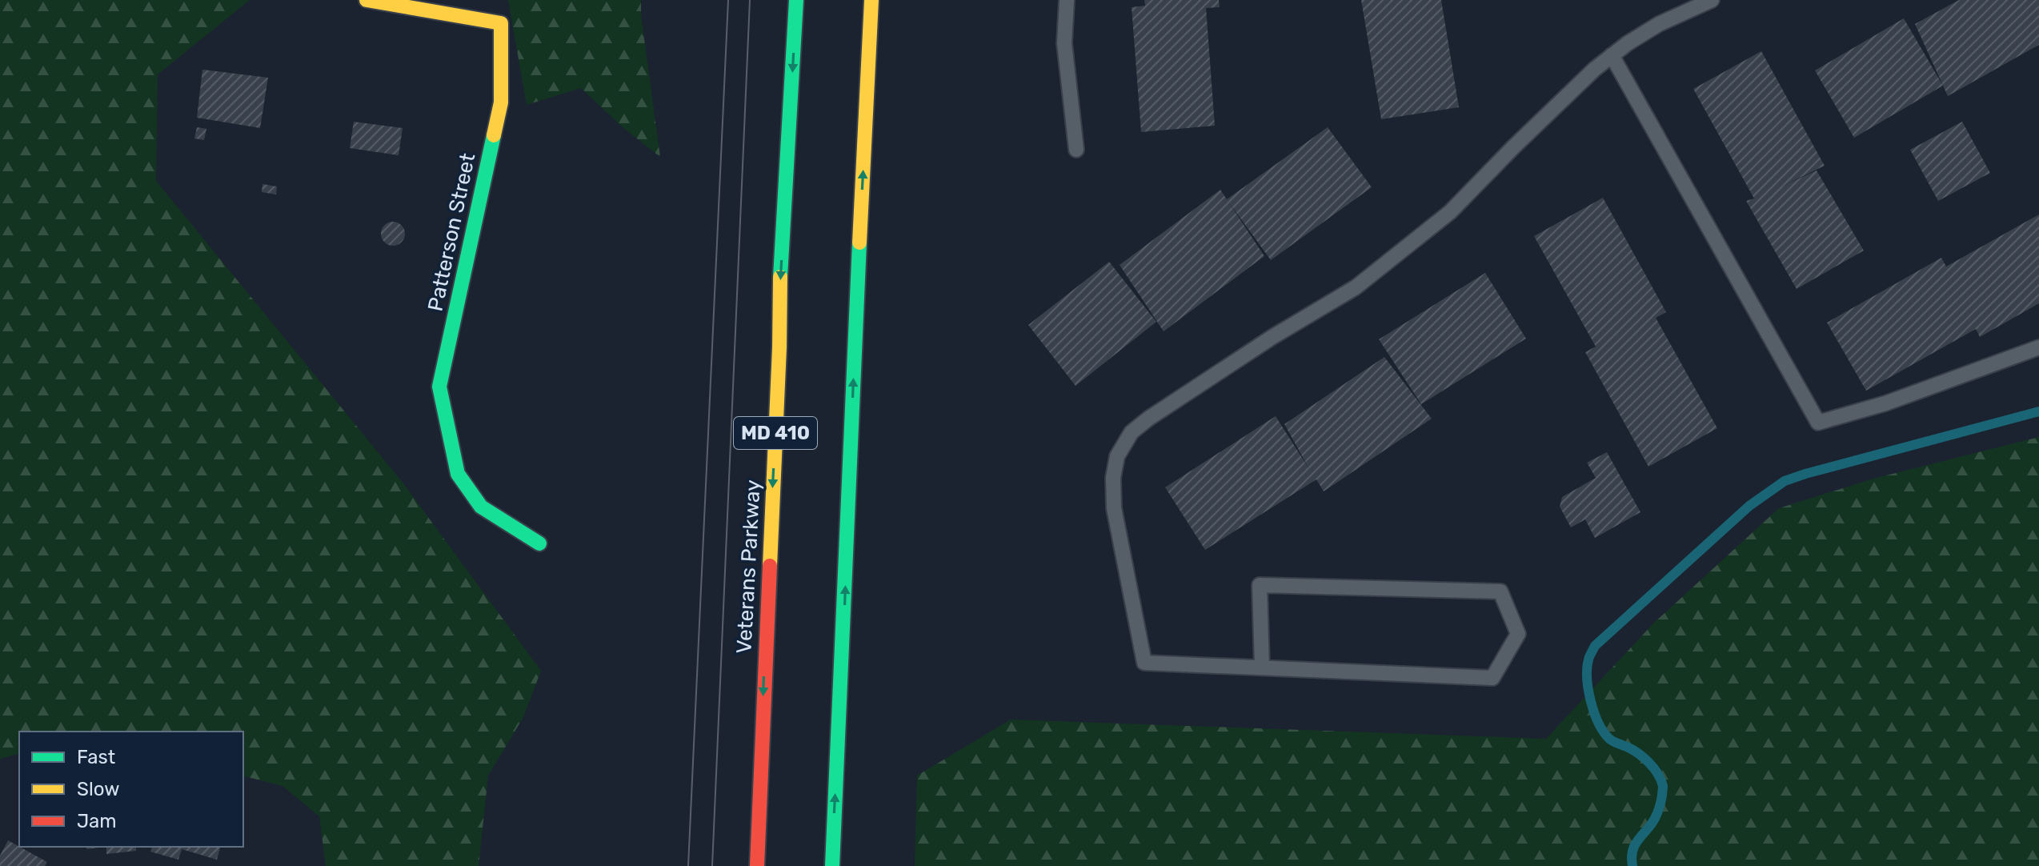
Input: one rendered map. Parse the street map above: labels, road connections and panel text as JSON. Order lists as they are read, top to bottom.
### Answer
{
  "streets": {
    "main road": ["Patterson Street", "MD 410", "Veterans Parkway"]
  },
  "legend": ["Fast", "Slow", "Jam"]
}
